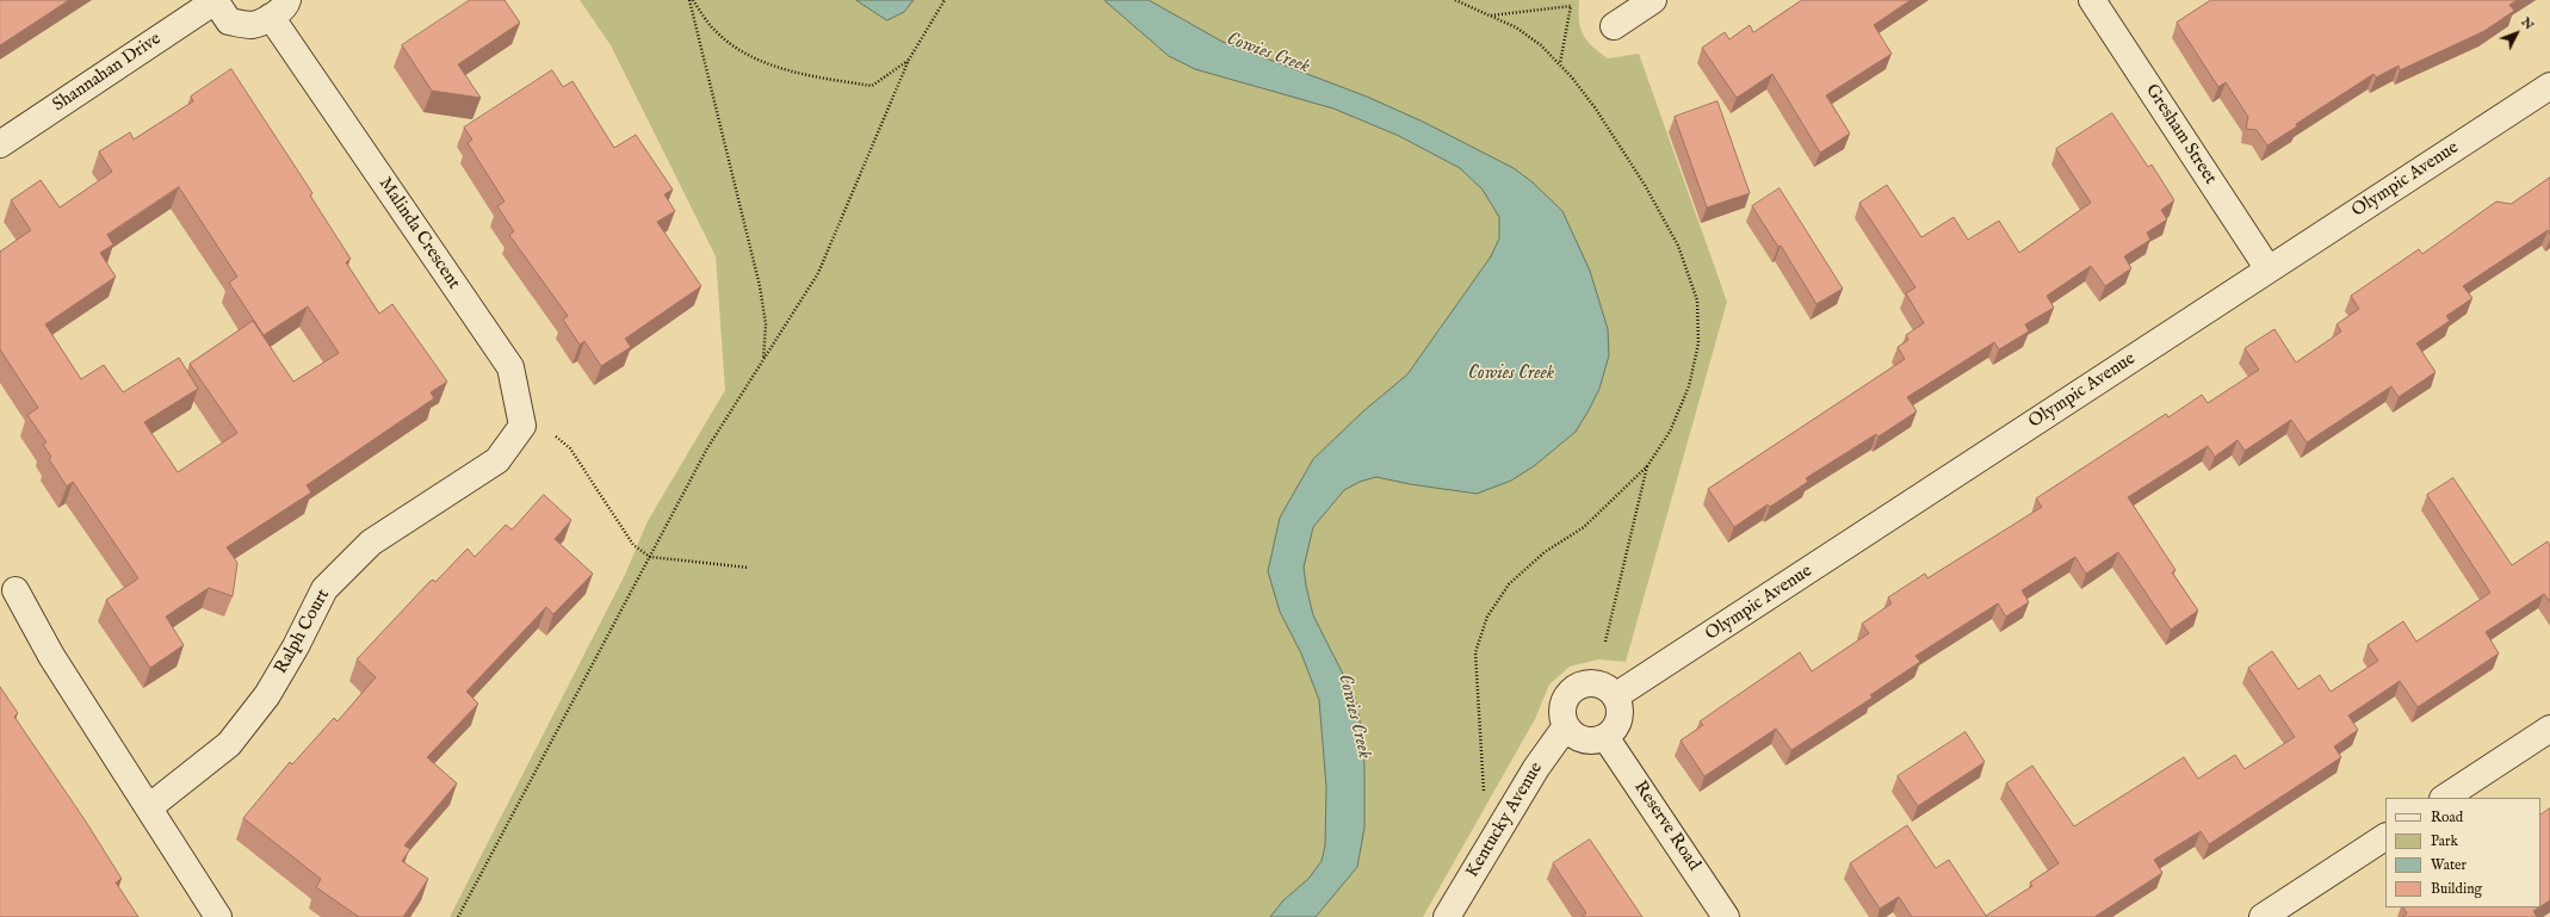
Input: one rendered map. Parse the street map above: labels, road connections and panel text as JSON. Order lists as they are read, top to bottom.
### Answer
{
  "streets": {
    "street": [
      "Shannahan Drive",
      "Gresham Street",
      "Olympic Avenue",
      "Malinda Crescent",
      "Ralph Court",
      "Kentucky Avenue",
      "Reserve Road"
    ]
  },
  "crossings": [
    ["Gresham Street", "Olympic Avenue"],
    ["Olympic Avenue", "Kentucky Avenue"],
    ["Olympic Avenue", "Reserve Road"],
    ["Malinda Crescent", "Ralph Court"],
    ["Kentucky Avenue", "Reserve Road"]
  ],
  "water": ["Cowies Creek"],
  "legend": [
    "Road",
    "Park",
    "Water",
    "Building"
  ],
  "north": "top right"
}
